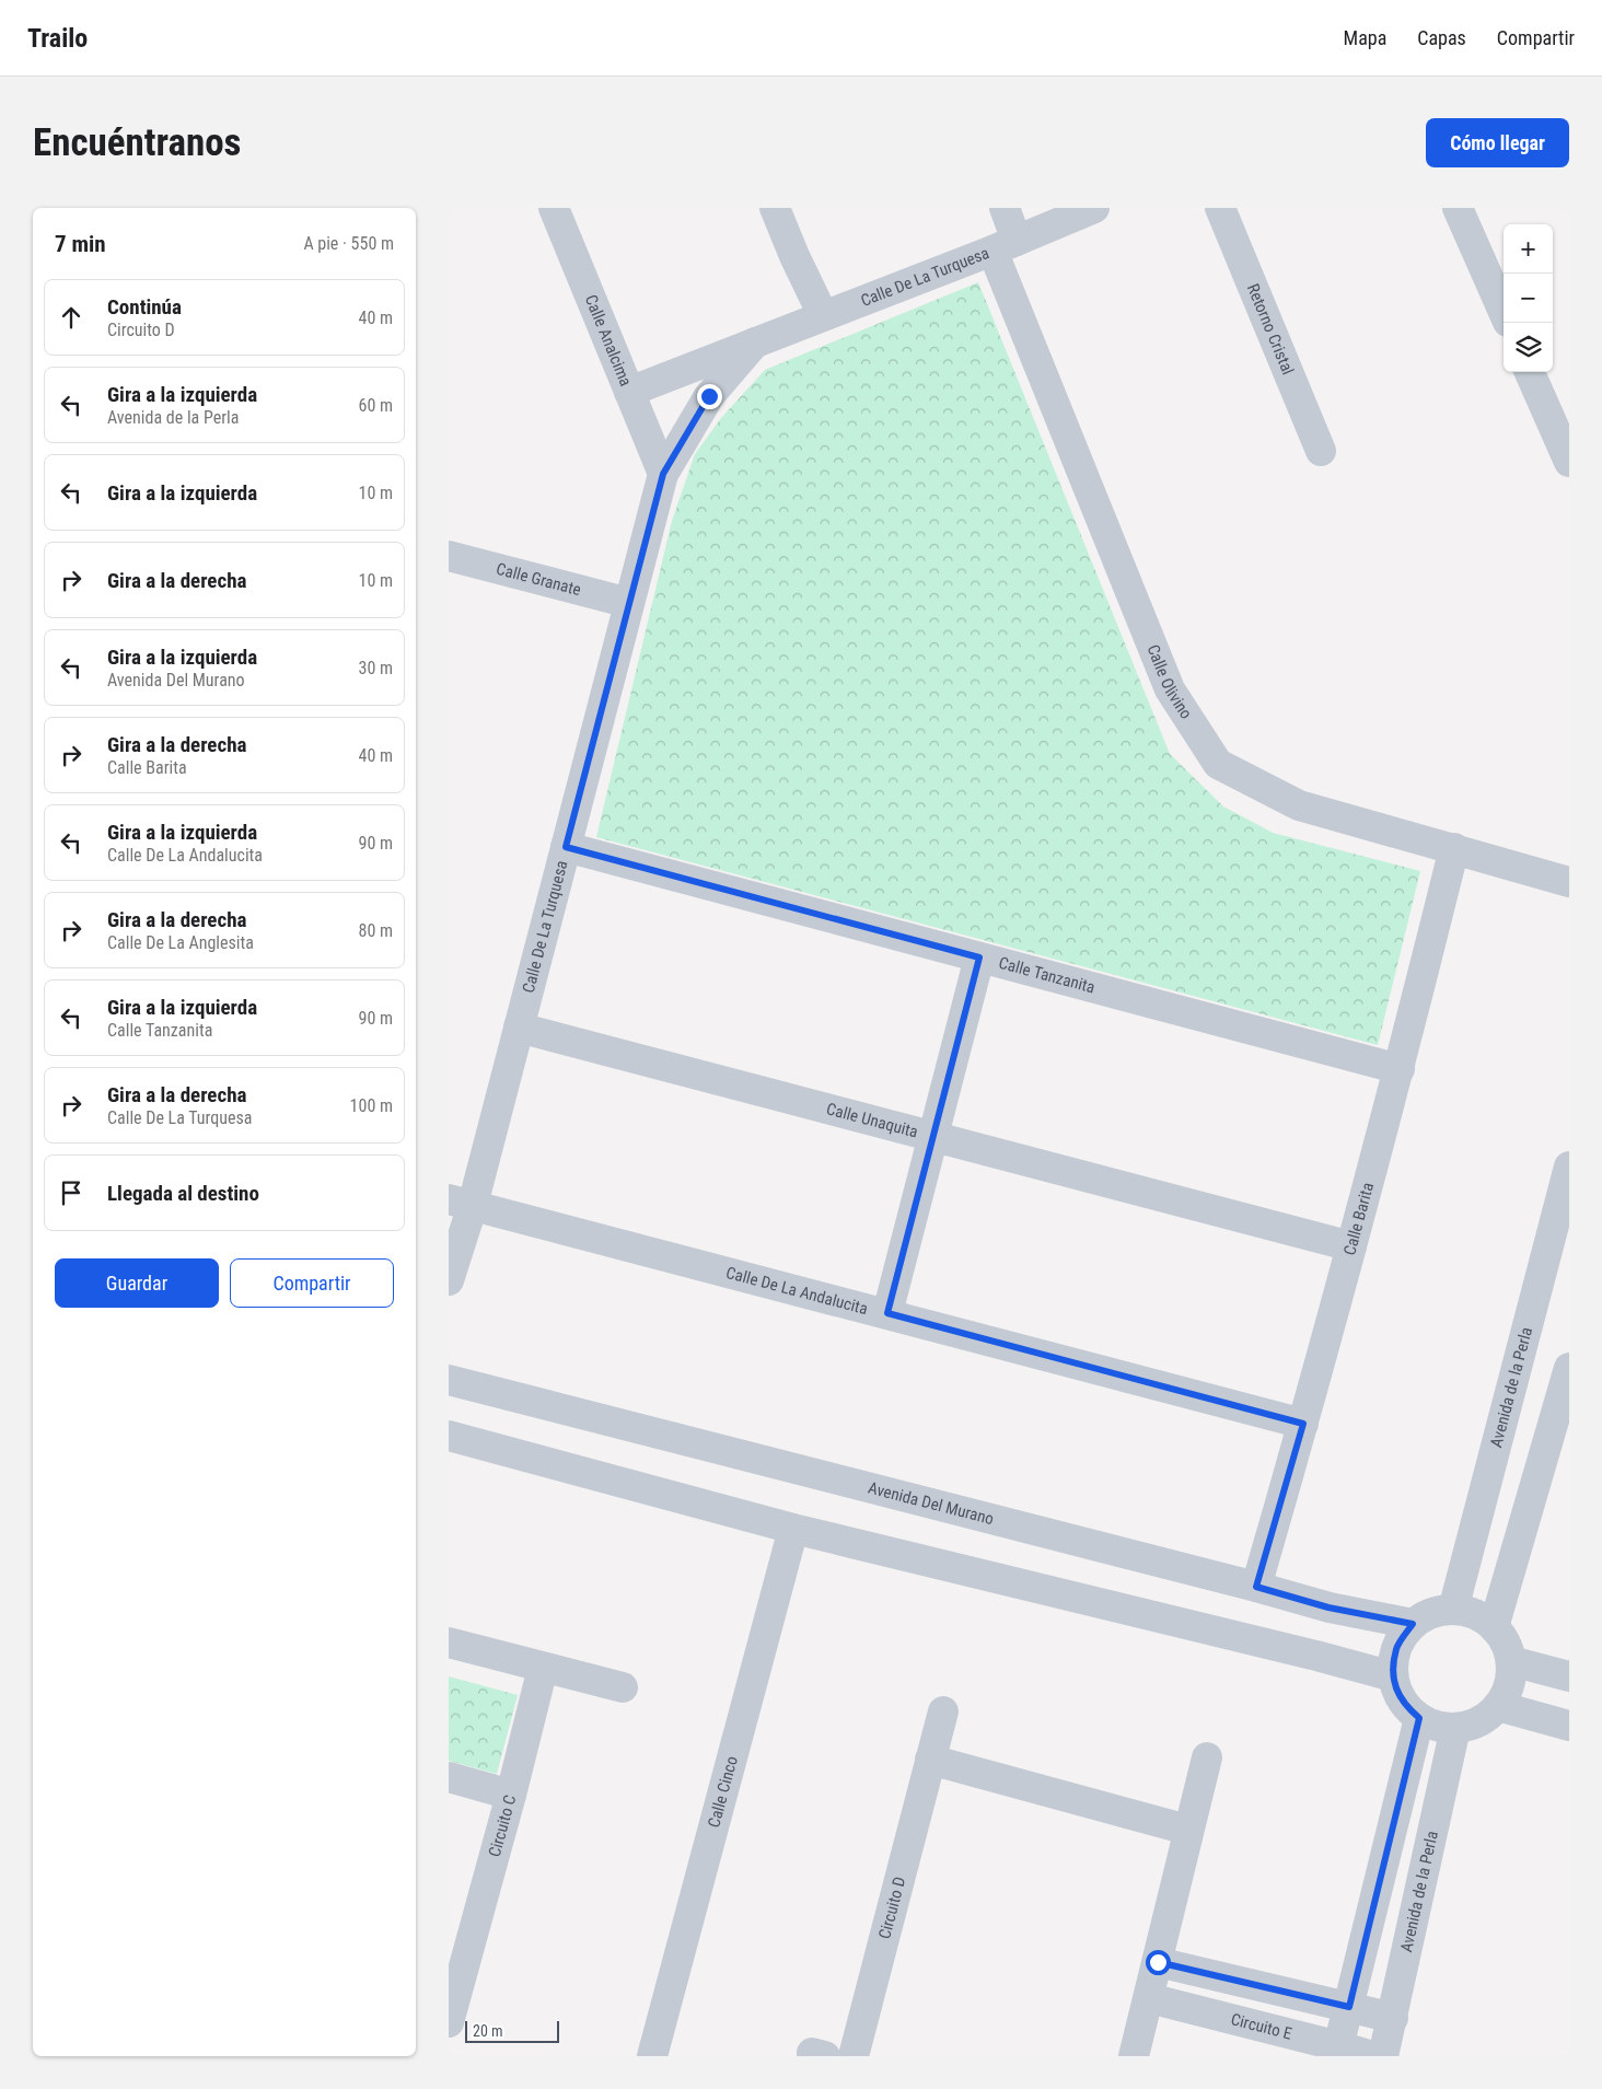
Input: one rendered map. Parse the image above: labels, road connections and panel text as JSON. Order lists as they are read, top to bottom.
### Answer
{
  "streets": {
    "street": [
      "Calle De La Turquesa",
      "Retorno Cristal",
      "Calle Analcima",
      "Calle Granate",
      "Calle Olivino",
      "Calle Tanzanita",
      "Calle Unaquita",
      "Calle Barita",
      "Calle De La Andalucita",
      "Avenida de la Perla",
      "Avenida Del Murano",
      "Calle Cinco",
      "Circuito C",
      "Circuito D",
      "Circuito E"
    ]
  },
  "crossings": [
    ["Calle De La Turquesa", "Calle Analcima"],
    ["Calle De La Turquesa", "Calle Granate"],
    ["Calle De La Turquesa", "Calle Olivino"],
    ["Calle De La Turquesa", "Calle Tanzanita"],
    ["Calle De La Turquesa", "Calle Unaquita"],
    ["Calle De La Turquesa", "Calle De La Andalucita"],
    ["Calle Olivino", "Calle Barita"],
    ["Calle Tanzanita", "Calle Barita"],
    ["Calle Unaquita", "Calle Barita"],
    ["Calle Barita", "Calle De La Andalucita"],
    ["Calle Barita", "Avenida Del Murano"],
    ["Avenida de la Perla", "Avenida Del Murano"]
  ],
  "scale_bar": "20 m",
  "page": {
    "header": "Trailo",
    "nav": ["Mapa", "Capas", "Compartir"],
    "buttons": [
      "Cómo llegar",
      ["Guardar", "Compartir"]
    ],
    "title": "Encuéntranos",
    "heading": ["7 min", "A pie · 550 m"],
    "map_buttons": ["+", "−"],
    "list": [
      ["Continúa", "Circuito D", "40 m"],
      ["Gira a la izquierda", "Avenida de la Perla", "60 m"],
      ["Gira a la izquierda", "10 m"],
      ["Gira a la derecha", "10 m"],
      ["Gira a la izquierda", "Avenida Del Murano", "30 m"],
      ["Gira a la derecha", "Calle Barita", "40 m"],
      ["Gira a la izquierda", "Calle De La Andalucita", "90 m"],
      ["Gira a la derecha", "Calle De La Anglesita", "80 m"],
      ["Gira a la izquierda", "Calle Tanzanita", "90 m"],
      ["Gira a la derecha", "Calle De La Turquesa", "100 m"],
      "Llegada al destino"
    ],
    "scale": "20 m"
  }
}
